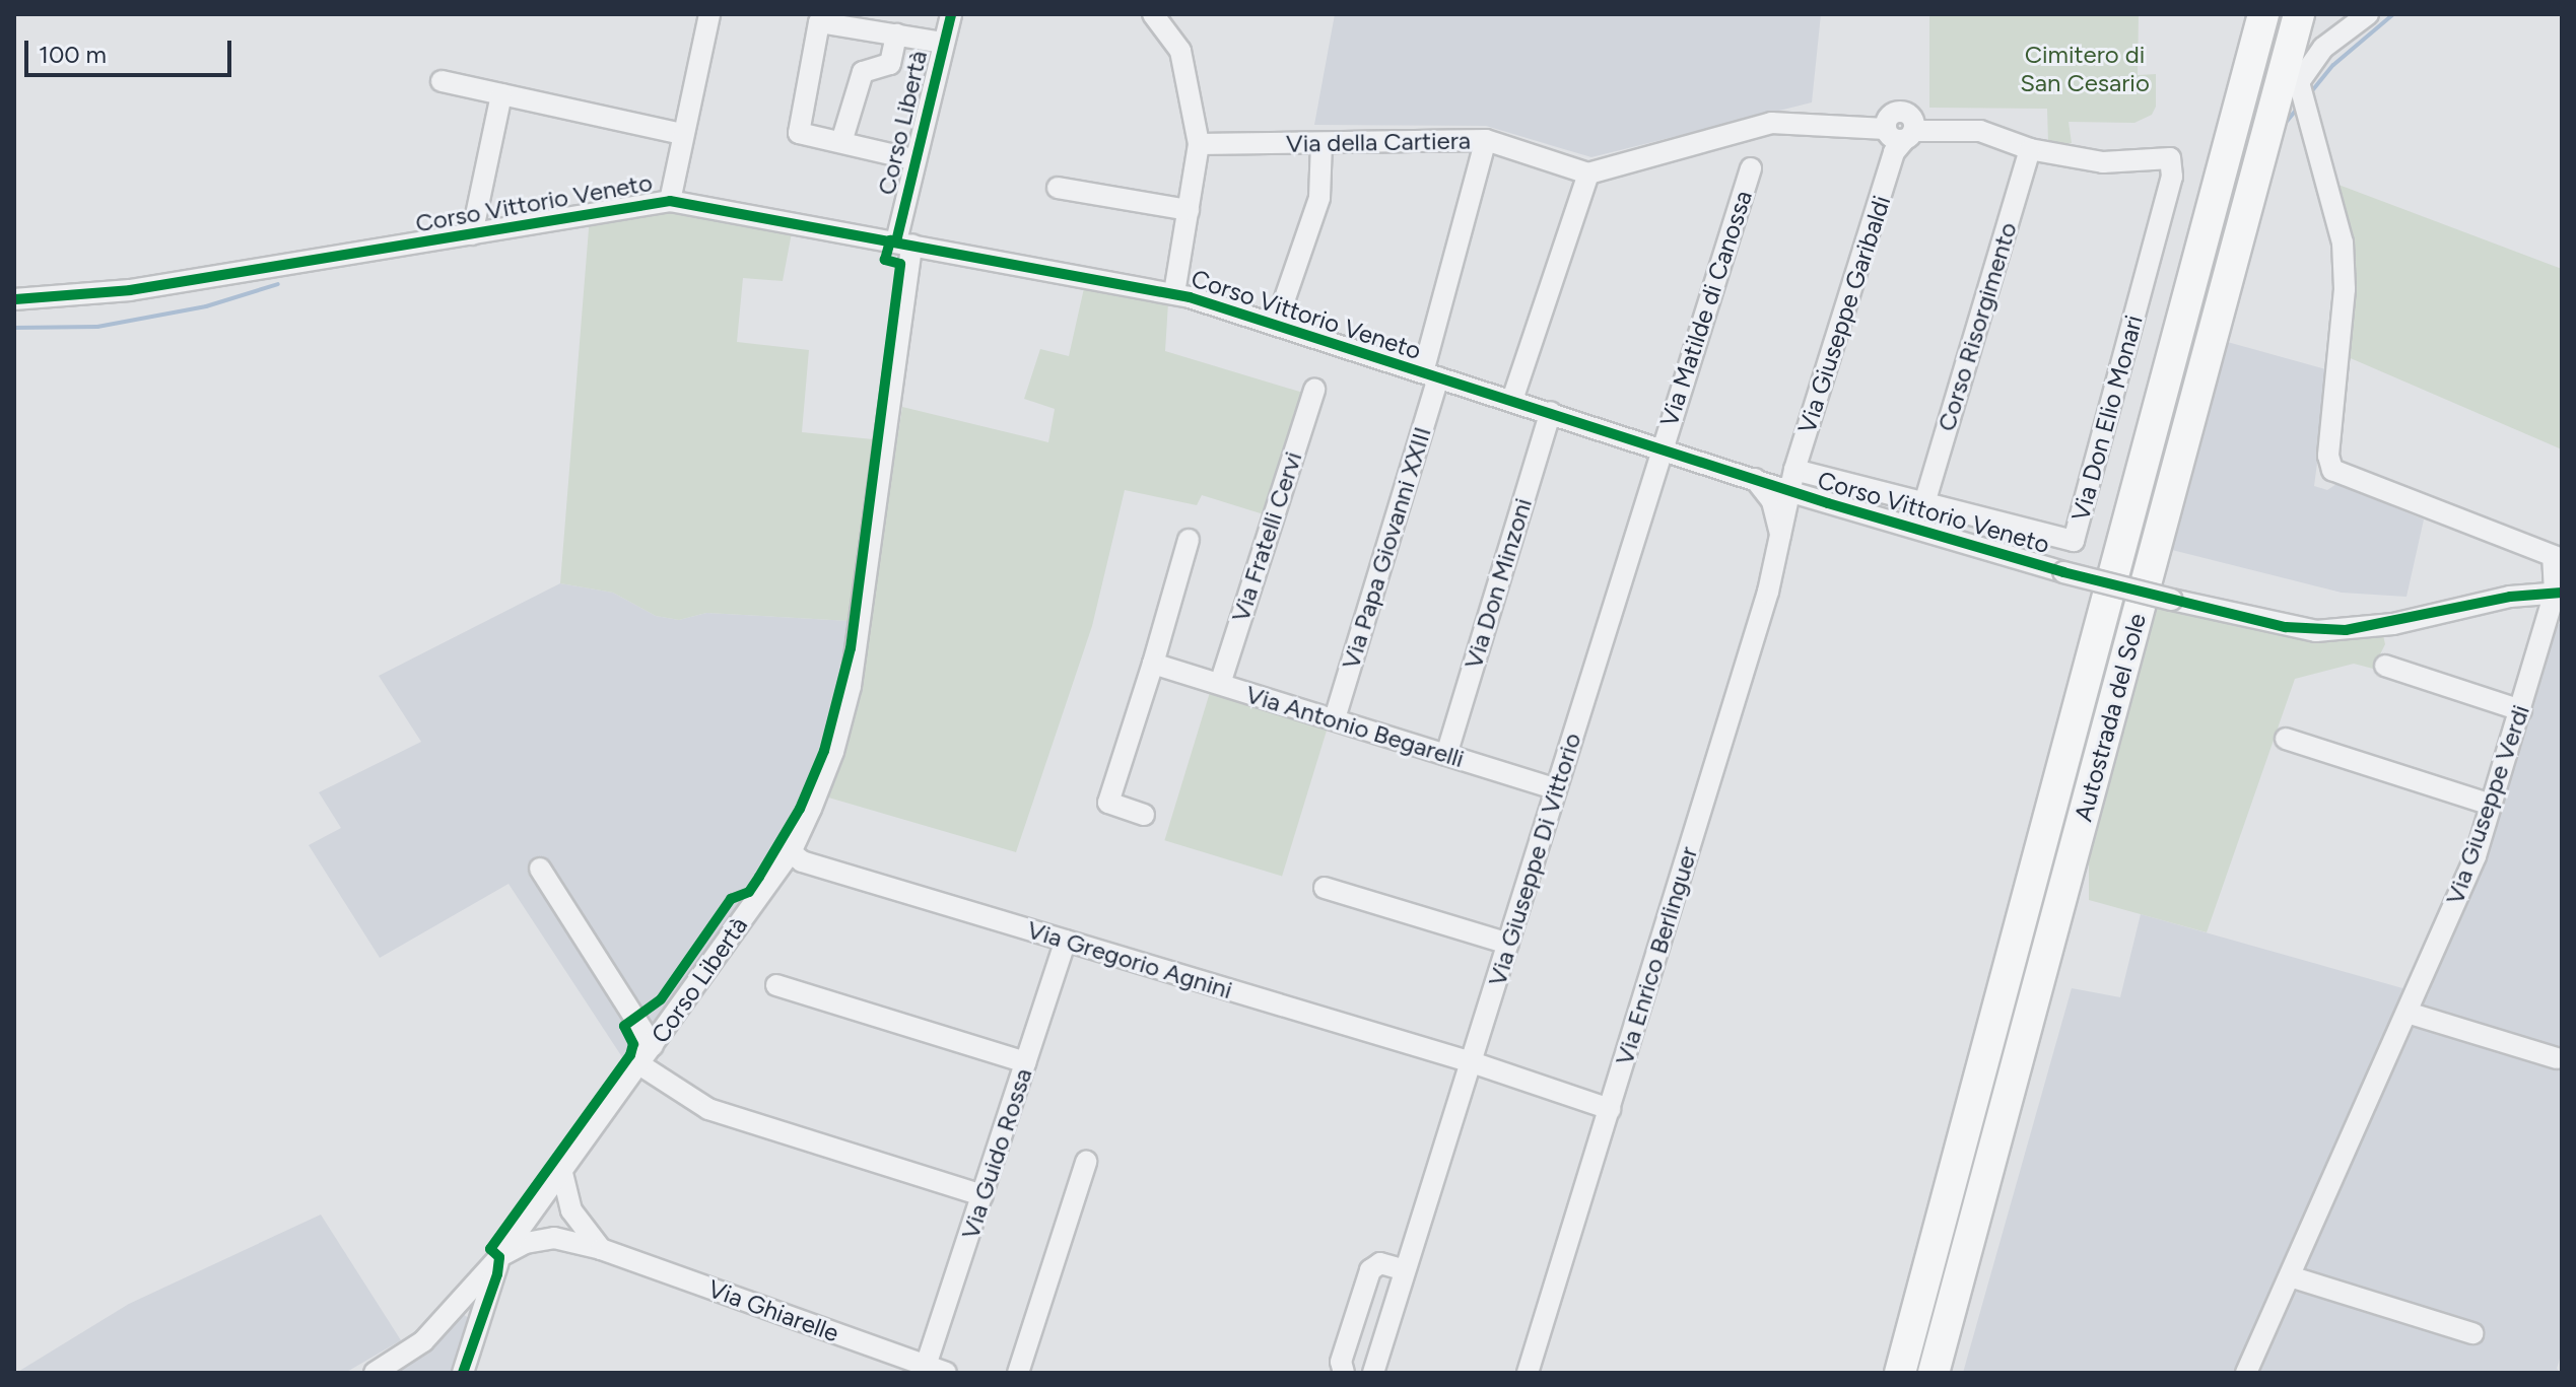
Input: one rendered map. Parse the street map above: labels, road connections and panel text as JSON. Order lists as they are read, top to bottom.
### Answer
{
  "streets": {
    "highway": ["Autostrada del Sole"],
    "street": [
      "Corso Libertà",
      "Via della Cartiera",
      "Corso Vittorio Veneto",
      "Via Matilde di Canossa",
      "Via Giuseppe Garibaldi",
      "Corso Risorgimento",
      "Via Don Elio Monari",
      "Via Fratelli Cervi",
      "Via Papa Giovanni XXIII",
      "Via Don Minzoni",
      "Via Antonio Begarelli",
      "Via Giuseppe Verdi",
      "Via Giuseppe Di Vittorio",
      "Via Enrico Berlinguer",
      "Via Gregorio Agnini",
      "Via Guido Rossa",
      "Via Ghiarelle"
    ]
  },
  "crossings": [
    ["Corso Libertà", "Corso Vittorio Veneto"],
    ["Corso Libertà", "Via Gregorio Agnini"],
    ["Corso Libertà", "Via Ghiarelle"],
    ["Via della Cartiera", "Via Papa Giovanni XXIII"],
    ["Corso Vittorio Veneto", "Via Matilde di Canossa"],
    ["Corso Vittorio Veneto", "Via Giuseppe Garibaldi"],
    ["Corso Vittorio Veneto", "Via Papa Giovanni XXIII"],
    ["Corso Vittorio Veneto", "Via Don Minzoni"],
    ["Corso Vittorio Veneto", "Via Giuseppe Verdi"],
    ["Corso Vittorio Veneto", "Via Giuseppe Di Vittorio"],
    ["Corso Vittorio Veneto", "Via Enrico Berlinguer"],
    ["Via Matilde di Canossa", "Via Giuseppe Di Vittorio"],
    ["Via Giuseppe Garibaldi", "Via Don Elio Monari"],
    ["Via Giuseppe Garibaldi", "Via Enrico Berlinguer"],
    ["Corso Risorgimento", "Via Don Elio Monari"],
    ["Via Fratelli Cervi", "Via Antonio Begarelli"],
    ["Via Papa Giovanni XXIII", "Via Antonio Begarelli"],
    ["Via Don Minzoni", "Via Antonio Begarelli"],
    ["Via Antonio Begarelli", "Via Giuseppe Di Vittorio"],
    ["Via Giuseppe Di Vittorio", "Via Gregorio Agnini"],
    ["Via Enrico Berlinguer", "Via Gregorio Agnini"],
    ["Via Gregorio Agnini", "Via Guido Rossa"],
    ["Via Guido Rossa", "Via Ghiarelle"]
  ],
  "parks": ["Cimitero di San Cesario"],
  "scale_bar": "100 m"
}
